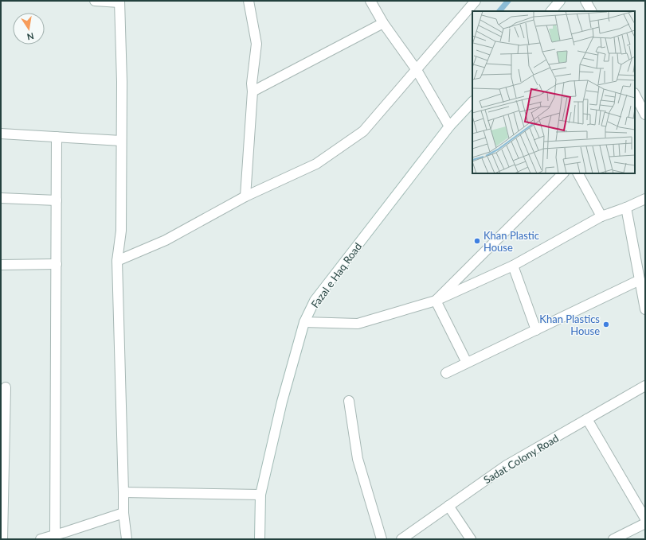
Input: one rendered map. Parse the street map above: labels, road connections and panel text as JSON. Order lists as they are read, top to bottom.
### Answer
{
  "streets": {
    "street": ["Fazal e Haq Road", "Sadat Colony Road"]
  },
  "places": ["Khan Plastic House", "Khan Plastics House"],
  "north": "bottom"
}
